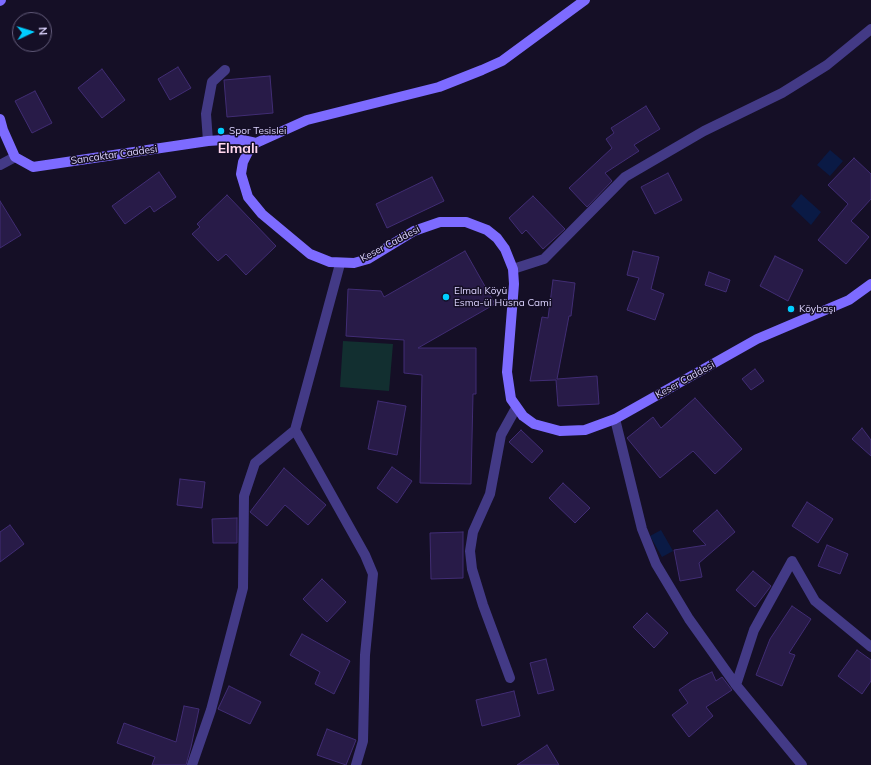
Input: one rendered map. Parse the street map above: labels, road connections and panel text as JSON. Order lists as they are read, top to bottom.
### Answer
{
  "streets": {
    "street": ["Sancaktar Caddesi", "Keser Caddesi"]
  },
  "crossings": [
    ["Sancaktar Caddesi", "Keser Caddesi"]
  ],
  "districts": ["Elmalı"],
  "places": ["Spor Tesislei", "Elmalı Köyü Esma-ül Hüsna Cami", "Köybaşı"],
  "north": "right"
}
